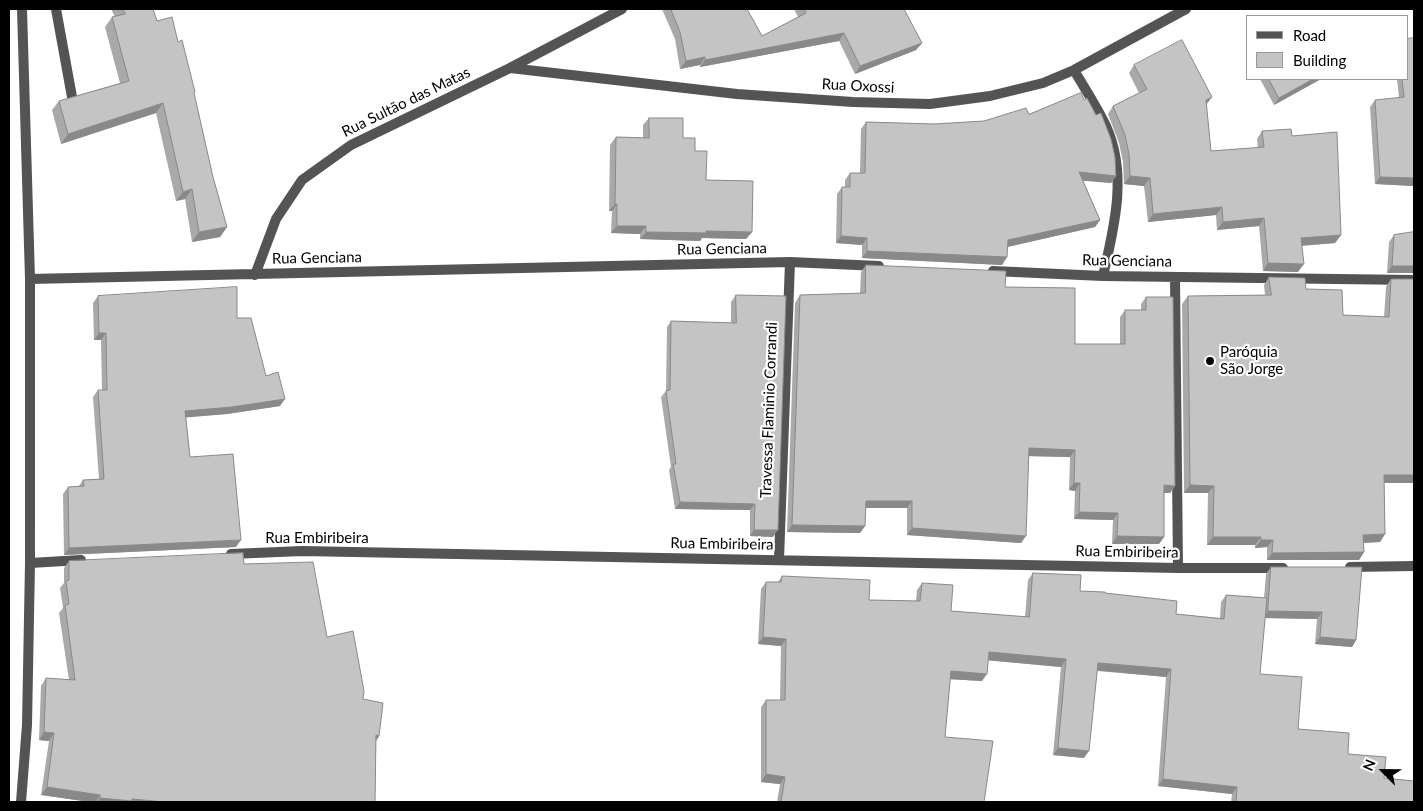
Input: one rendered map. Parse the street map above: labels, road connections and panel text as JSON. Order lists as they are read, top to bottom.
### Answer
{
  "streets": {
    "street": [
      "Rua Oxossi",
      "Rua Sultão das Matas",
      "Rua Genciana",
      "Travessa Flaminio Corrandi",
      "Rua Embiribeira"
    ]
  },
  "crossings": [
    ["Rua Oxossi", "Rua Sultão das Matas"],
    ["Rua Sultão das Matas", "Rua Genciana"],
    ["Rua Genciana", "Travessa Flaminio Corrandi"],
    ["Travessa Flaminio Corrandi", "Rua Embiribeira"]
  ],
  "places": ["Paróquia São Jorge"],
  "legend": ["Road", "Building"],
  "north": "top left"
}
